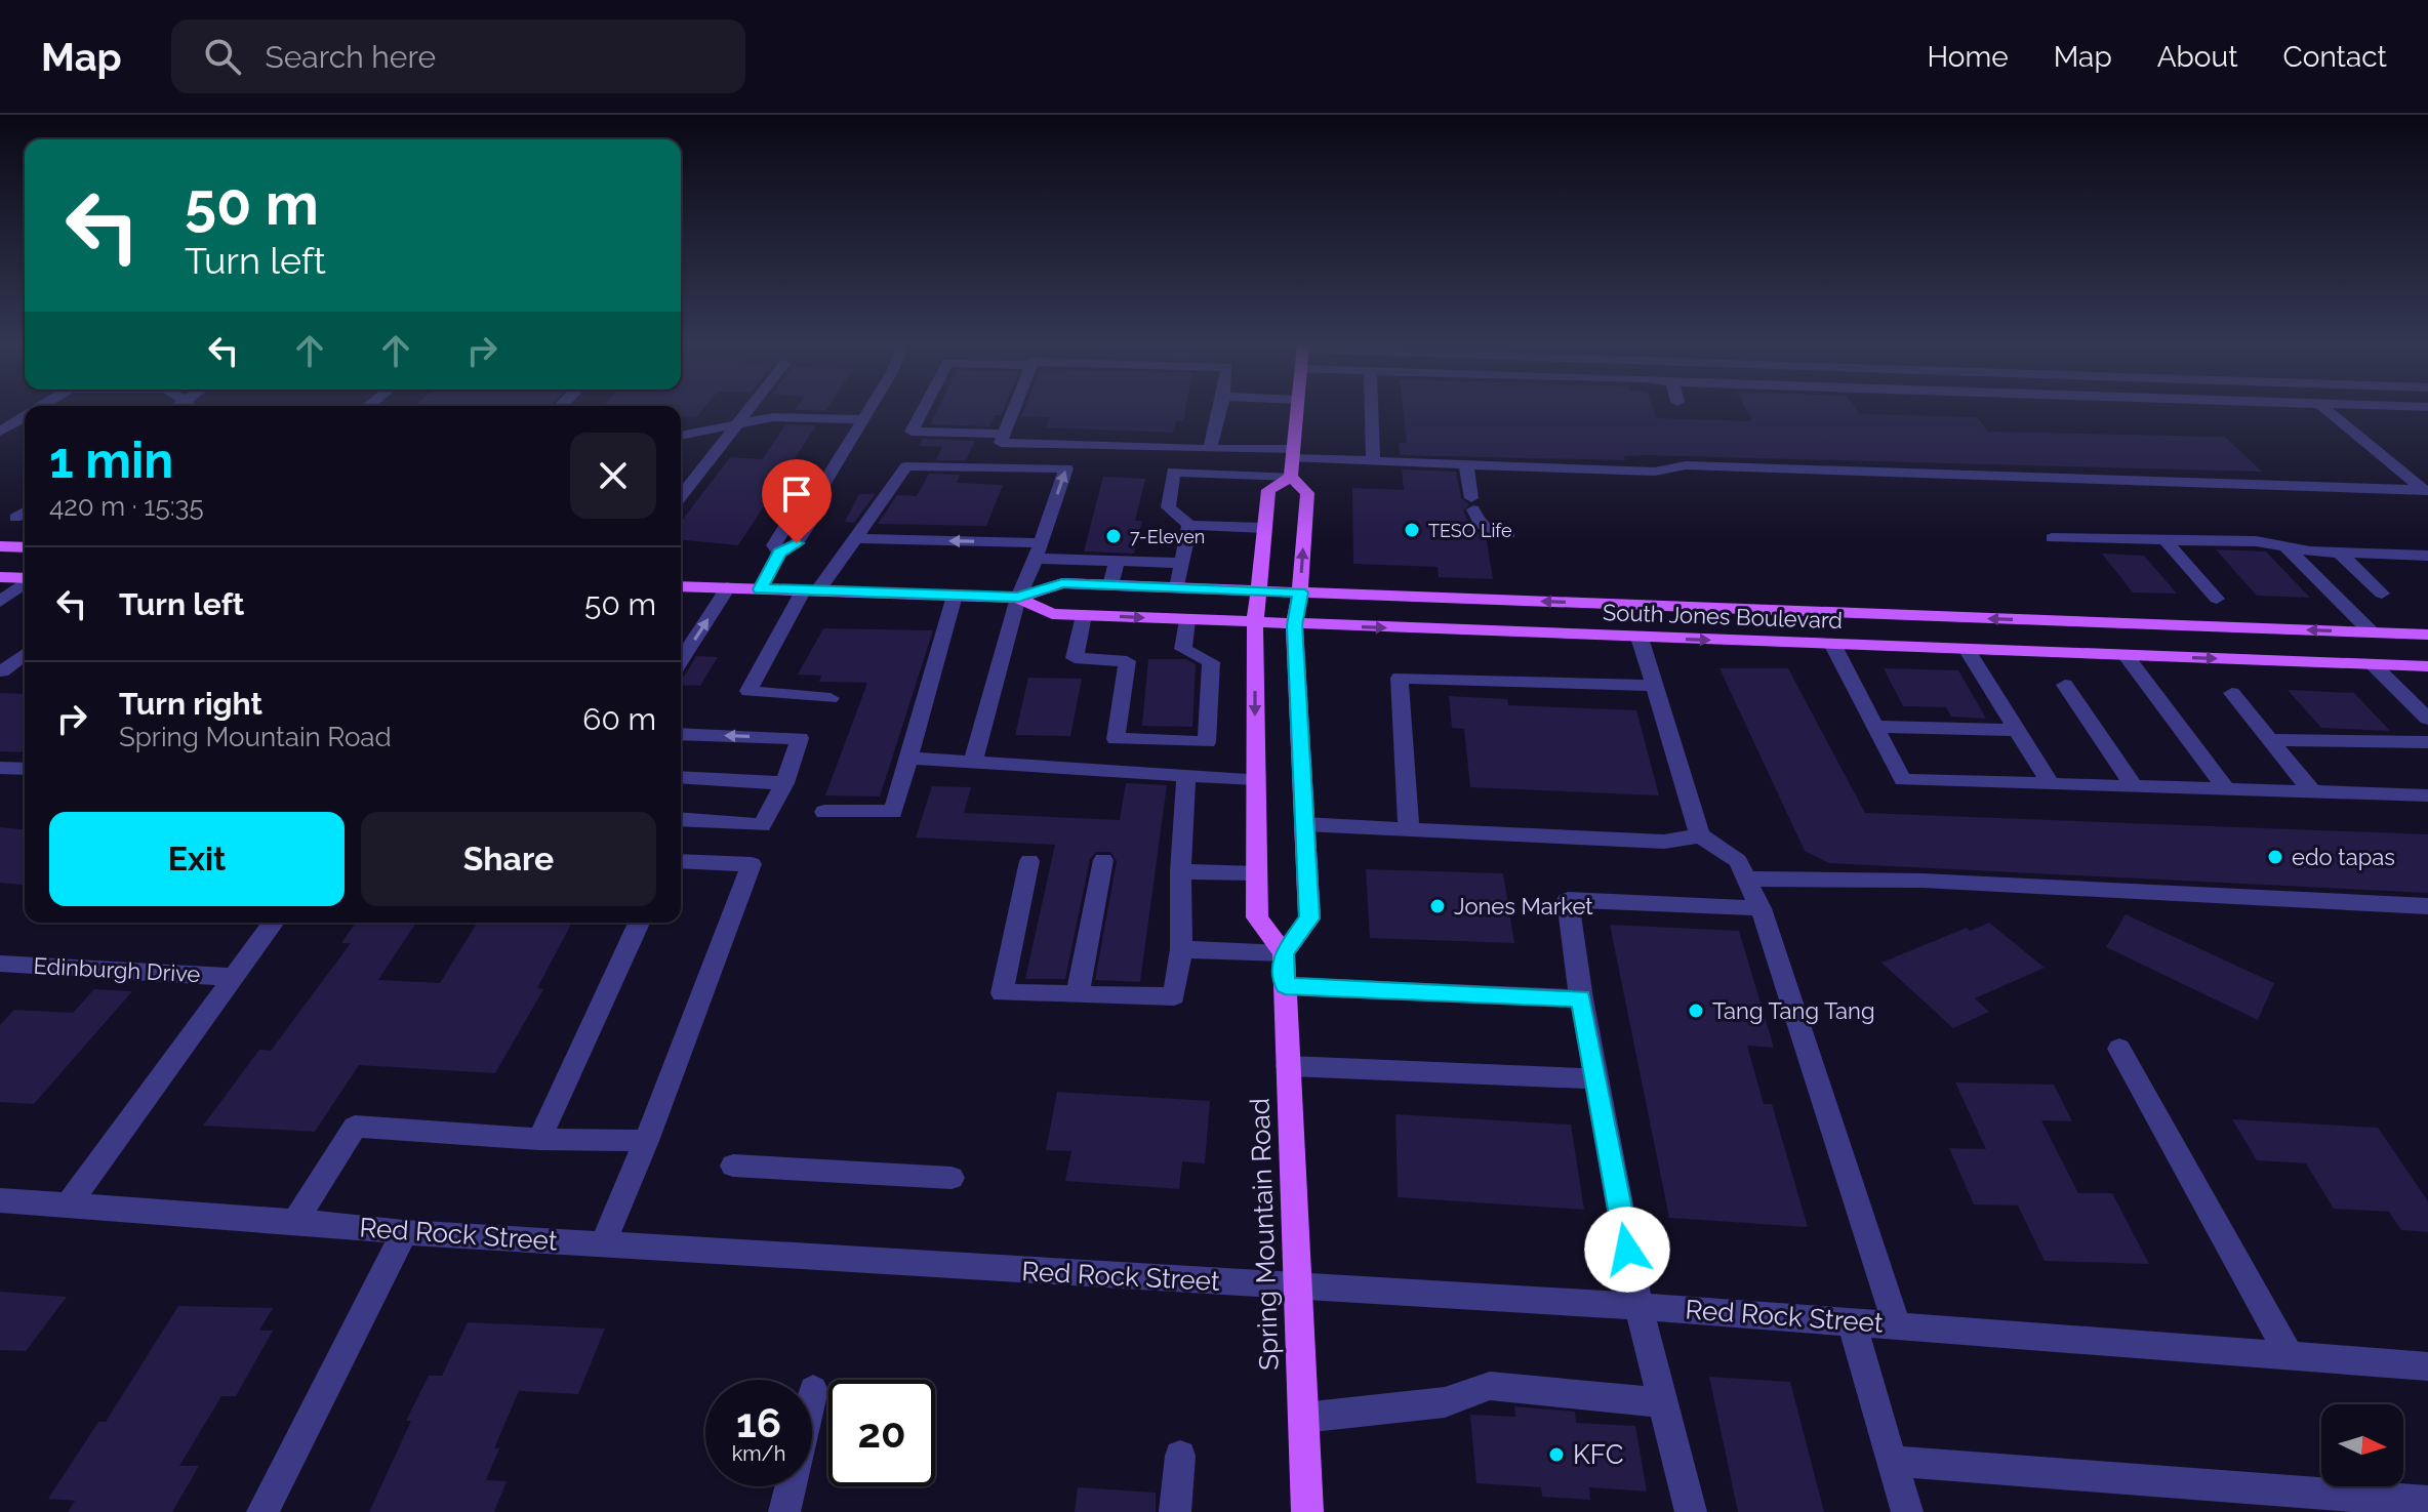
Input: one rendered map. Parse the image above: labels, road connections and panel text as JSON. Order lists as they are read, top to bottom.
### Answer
{
  "streets": {
    "main road": ["South Jones Boulevard", "Spring Mountain Road"],
    "street": ["Edinburgh Drive", "Red Rock Street"]
  },
  "crossings": [
    ["Red Rock Street", "Spring Mountain Road"]
  ],
  "places": [
    "TESO Life",
    "7-Eleven",
    "edo tapas",
    "Jones Market",
    "Tang Tang Tang",
    "KFC"
  ],
  "north": "right",
  "page": {
    "header": "Map",
    "search": "Search here",
    "nav": [
      "Home",
      "Map",
      "About",
      "Contact"
    ],
    "turn": ["50 m", "Turn left"],
    "heading": ["1 min", "420 m · 15:35"],
    "list": [
      {
        "name": "Turn left",
        "value": "50 m"
      },
      {
        "name": "Turn right",
        "note": "Spring Mountain Road",
        "value": "60 m"
      }
    ],
    "buttons": ["Exit", "Share"],
    "speed": "16 km/h",
    "limit": "20"
  }
}
